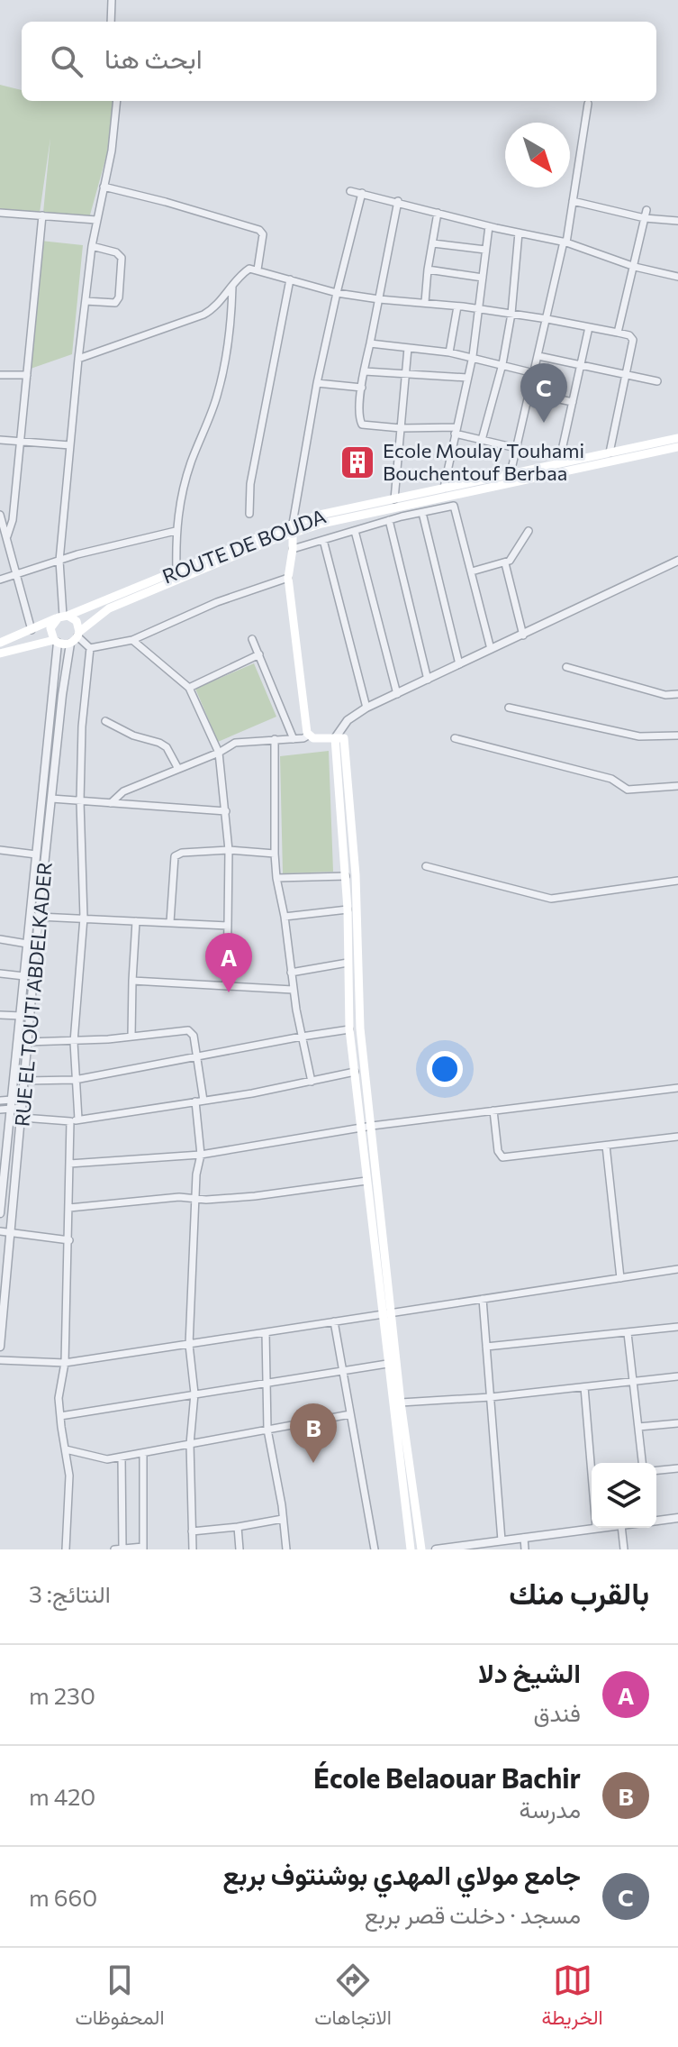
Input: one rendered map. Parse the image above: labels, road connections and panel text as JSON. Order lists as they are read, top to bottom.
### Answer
{
  "streets": {
    "main road": ["ROUTE DE BOUDA"],
    "street": ["RUE EL TOUTI ABDELKADER"]
  },
  "crossings": [
    ["ROUTE DE BOUDA", "RUE EL TOUTI ABDELKADER"]
  ],
  "places": {
    "building": ["Ecole Moulay Touhami Bouchentouf Berbaa"]
  },
  "north": "bottom right",
  "page": {
    "search": "ابحث هنا",
    "pins": ["C", "A", "B"],
    "heading": ["بالقرب منك", "النتائج: 3"],
    "list": [
      {
        "mark": "A",
        "name": "الشيخ دلا",
        "note": "فندق",
        "value": "230 m"
      },
      {
        "mark": "B",
        "name": "École Belaouar Bachir",
        "note": "مدرسة",
        "value": "420 m"
      },
      {
        "mark": "C",
        "name": "جامع مولاي المهدي بوشنتوف بربع",
        "note": "مسجد · دخلت قصر بربع",
        "value": "660 m"
      }
    ],
    "nav": ["الخريطة", "الاتجاهات", "المحفوظات"]
  }
}
